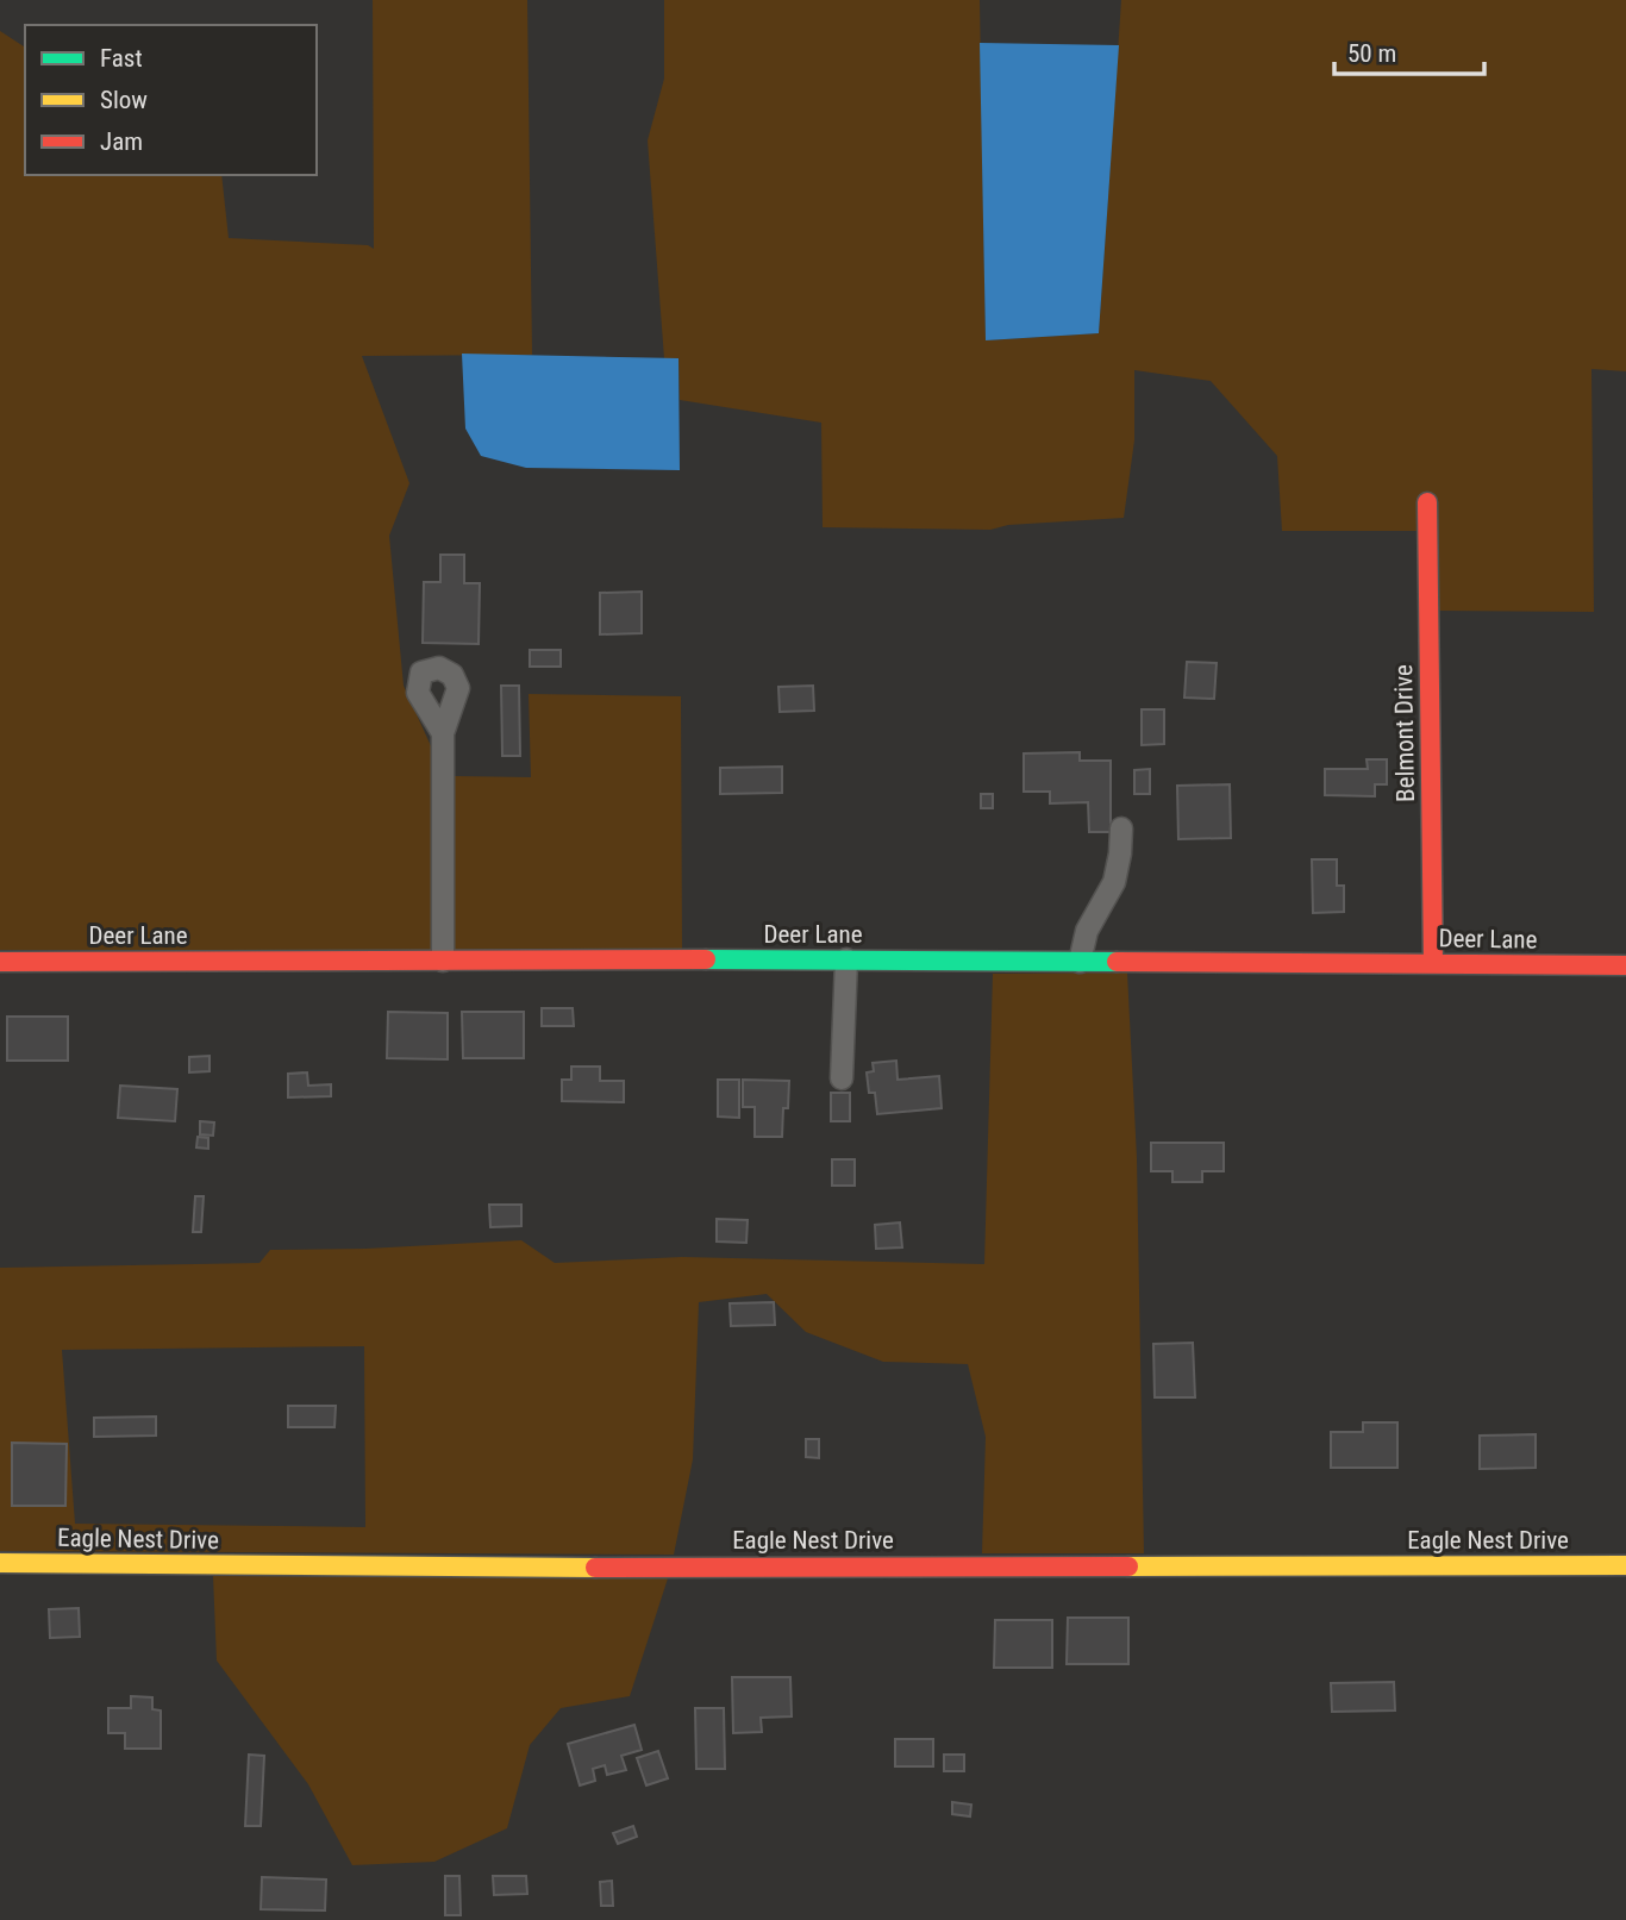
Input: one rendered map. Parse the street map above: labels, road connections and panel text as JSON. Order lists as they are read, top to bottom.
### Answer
{
  "streets": {
    "street": ["Belmont Drive", "Deer Lane", "Eagle Nest Drive"]
  },
  "crossings": [
    ["Belmont Drive", "Deer Lane"]
  ],
  "legend": ["Fast", "Slow", "Jam"],
  "scale_bar": "50 m"
}
